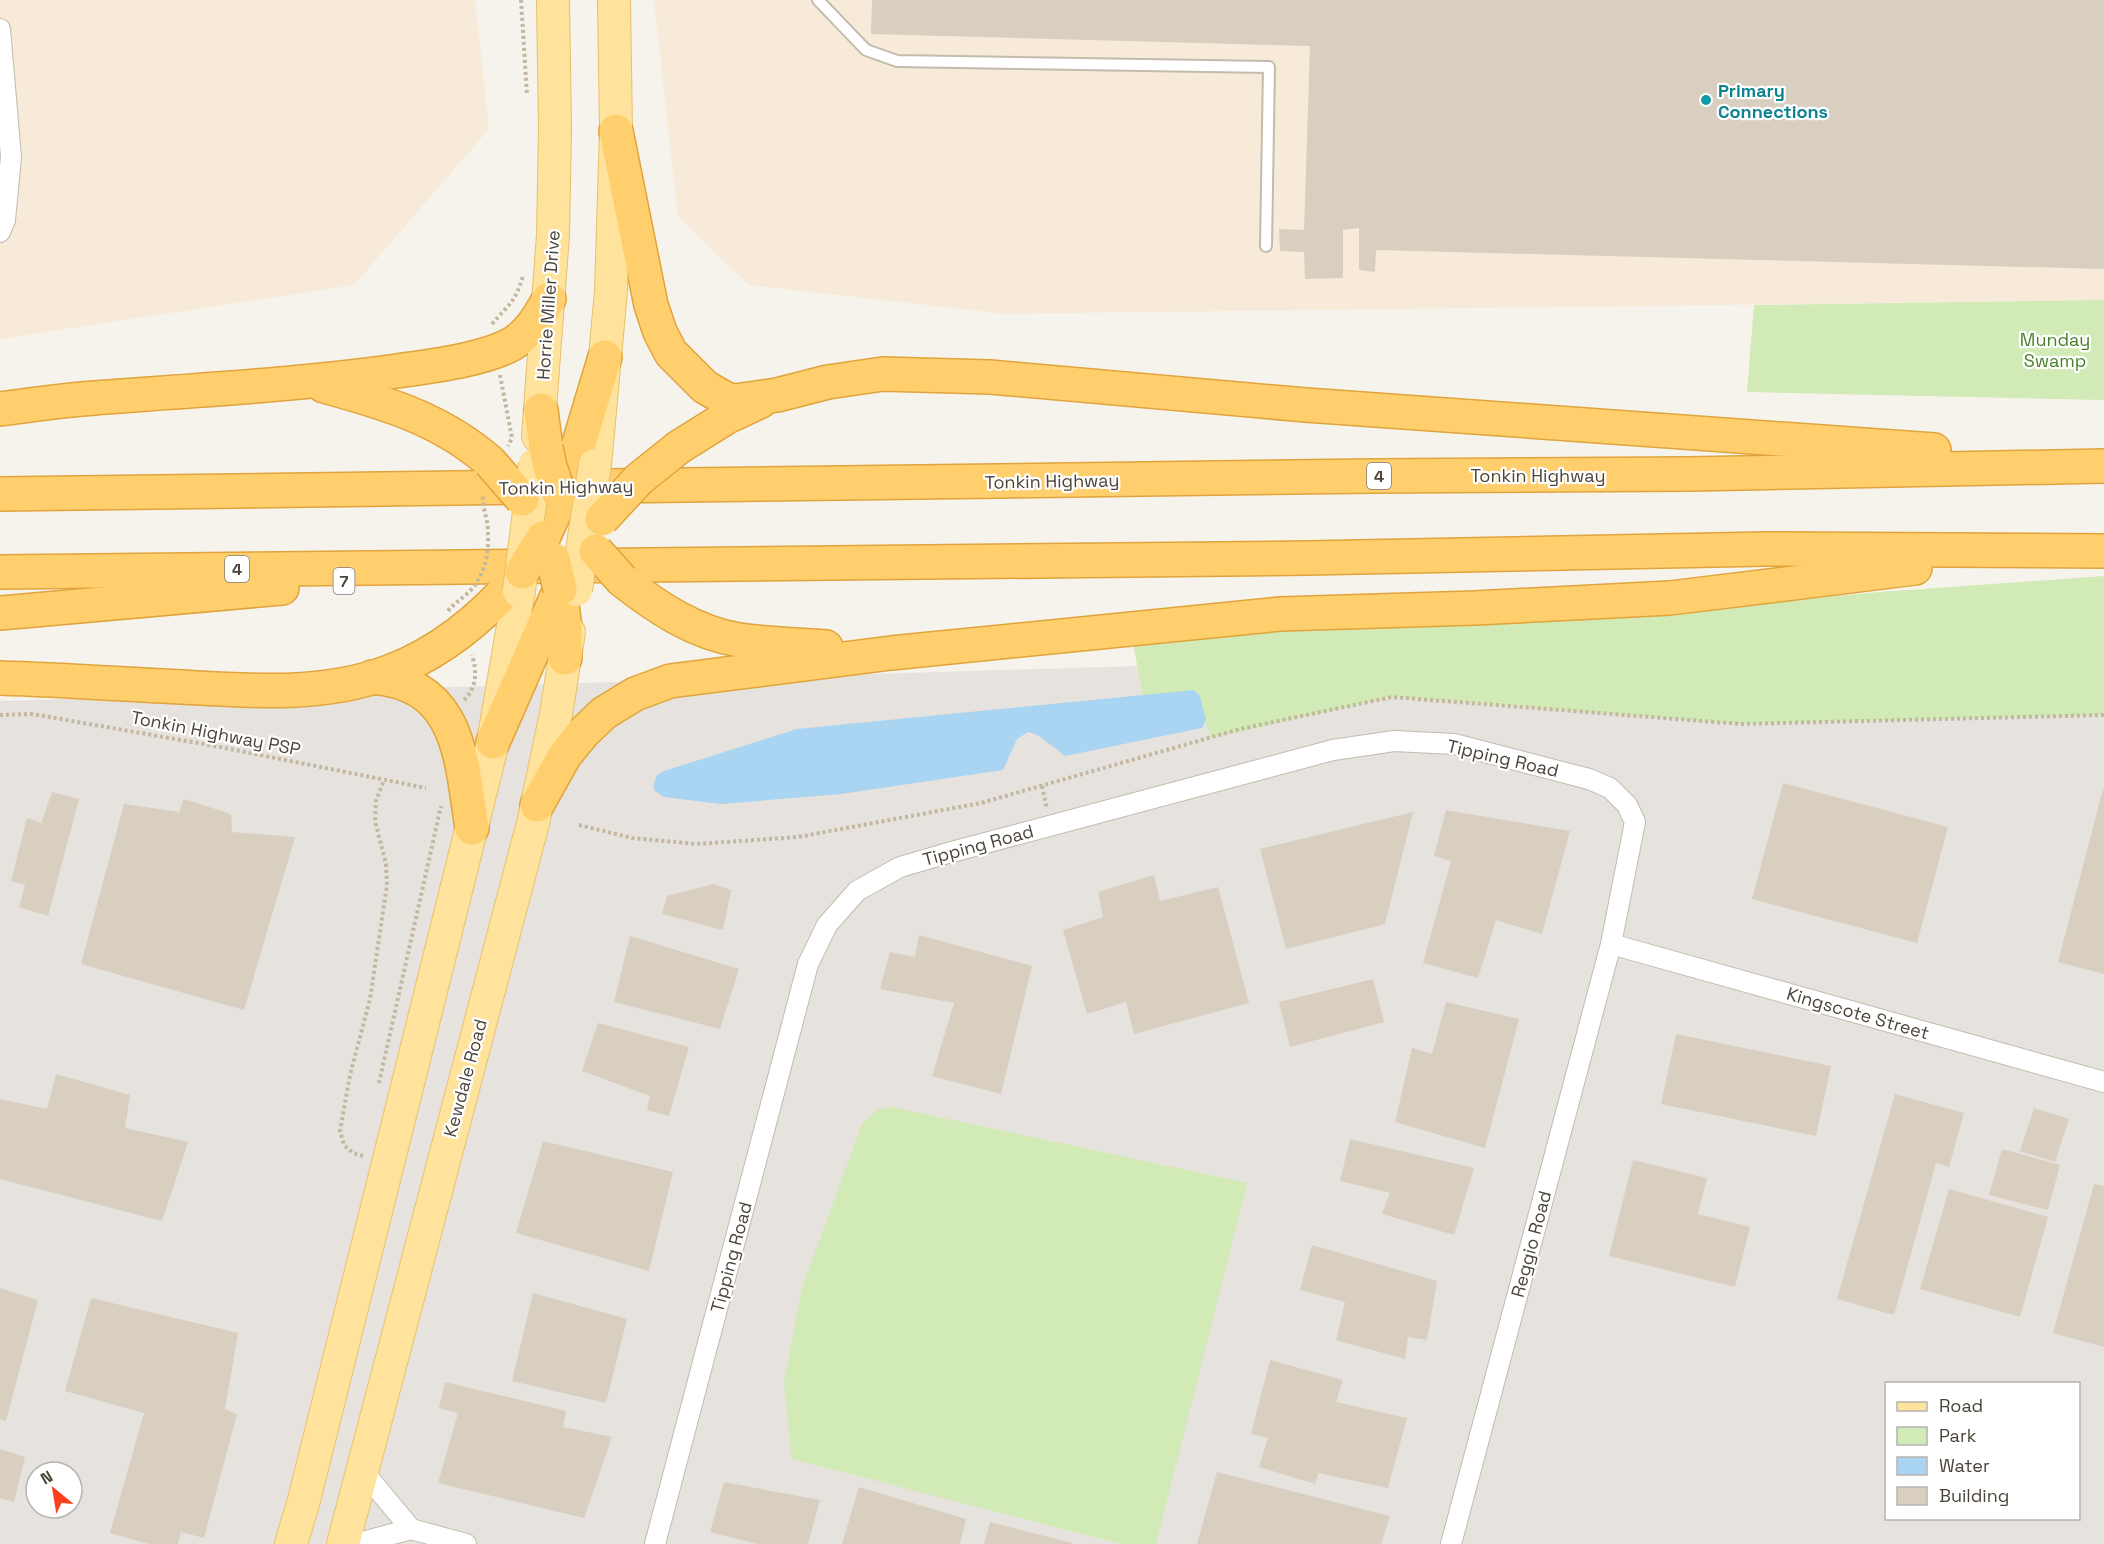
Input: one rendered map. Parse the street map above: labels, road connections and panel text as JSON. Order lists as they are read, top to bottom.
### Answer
{
  "streets": {
    "highway": ["Tonkin Highway", "4", "7"],
    "main road": ["Horrie Miller Drive", "Kewdale Road"],
    "street": ["Tipping Road", "Kingscote Street", "Reggio Road"],
    "path": ["Tonkin Highway PSP"]
  },
  "crossings": [
    ["4", "7"],
    ["Tipping Road", "Kingscote Street"],
    ["Tipping Road", "Reggio Road"],
    ["Kingscote Street", "Reggio Road"]
  ],
  "parks": ["Munday Swamp"],
  "places": ["Primary Connections"],
  "legend": [
    "Road",
    "Park",
    "Water",
    "Building"
  ],
  "north": "top left"
}
